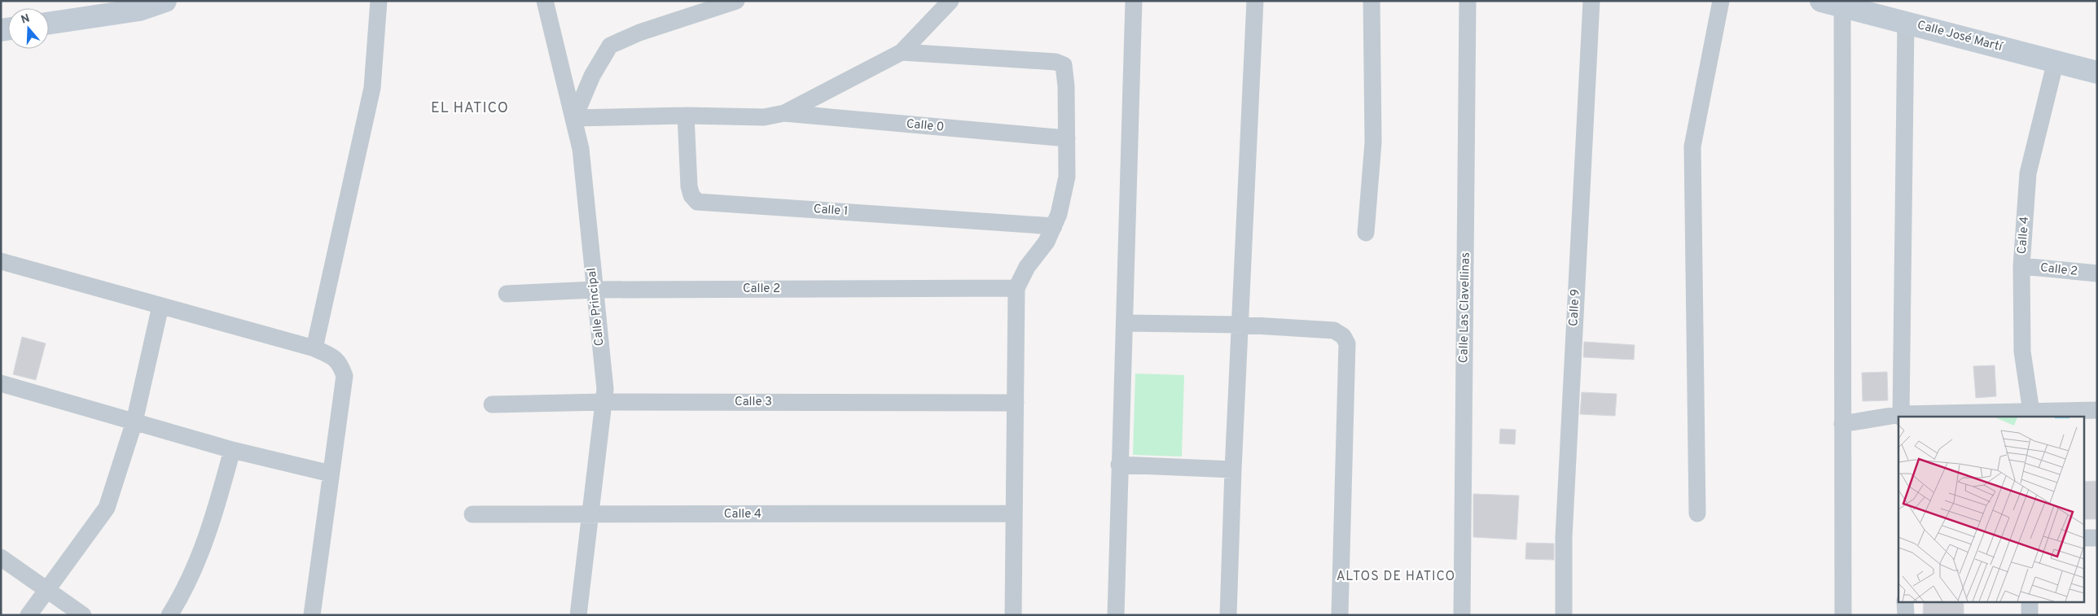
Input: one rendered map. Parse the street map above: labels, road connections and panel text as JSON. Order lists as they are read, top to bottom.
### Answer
{
  "streets": {
    "main road": ["Calle José Martí"],
    "street": [
      "Calle 0",
      "Calle 1",
      "Calle 4",
      "Calle 2",
      "Calle Principal",
      "Calle Las Clavellinas",
      "Calle 9",
      "Calle 3"
    ]
  },
  "crossings": [
    ["Calle José Martí", "Calle 4"],
    ["Calle 4", "Calle 2"],
    ["Calle 4", "Calle Principal"],
    ["Calle 2", "Calle Principal"],
    ["Calle Principal", "Calle 3"]
  ],
  "districts": ["EL HATICO", "ALTOS DE HATICO"],
  "north": "top"
}
